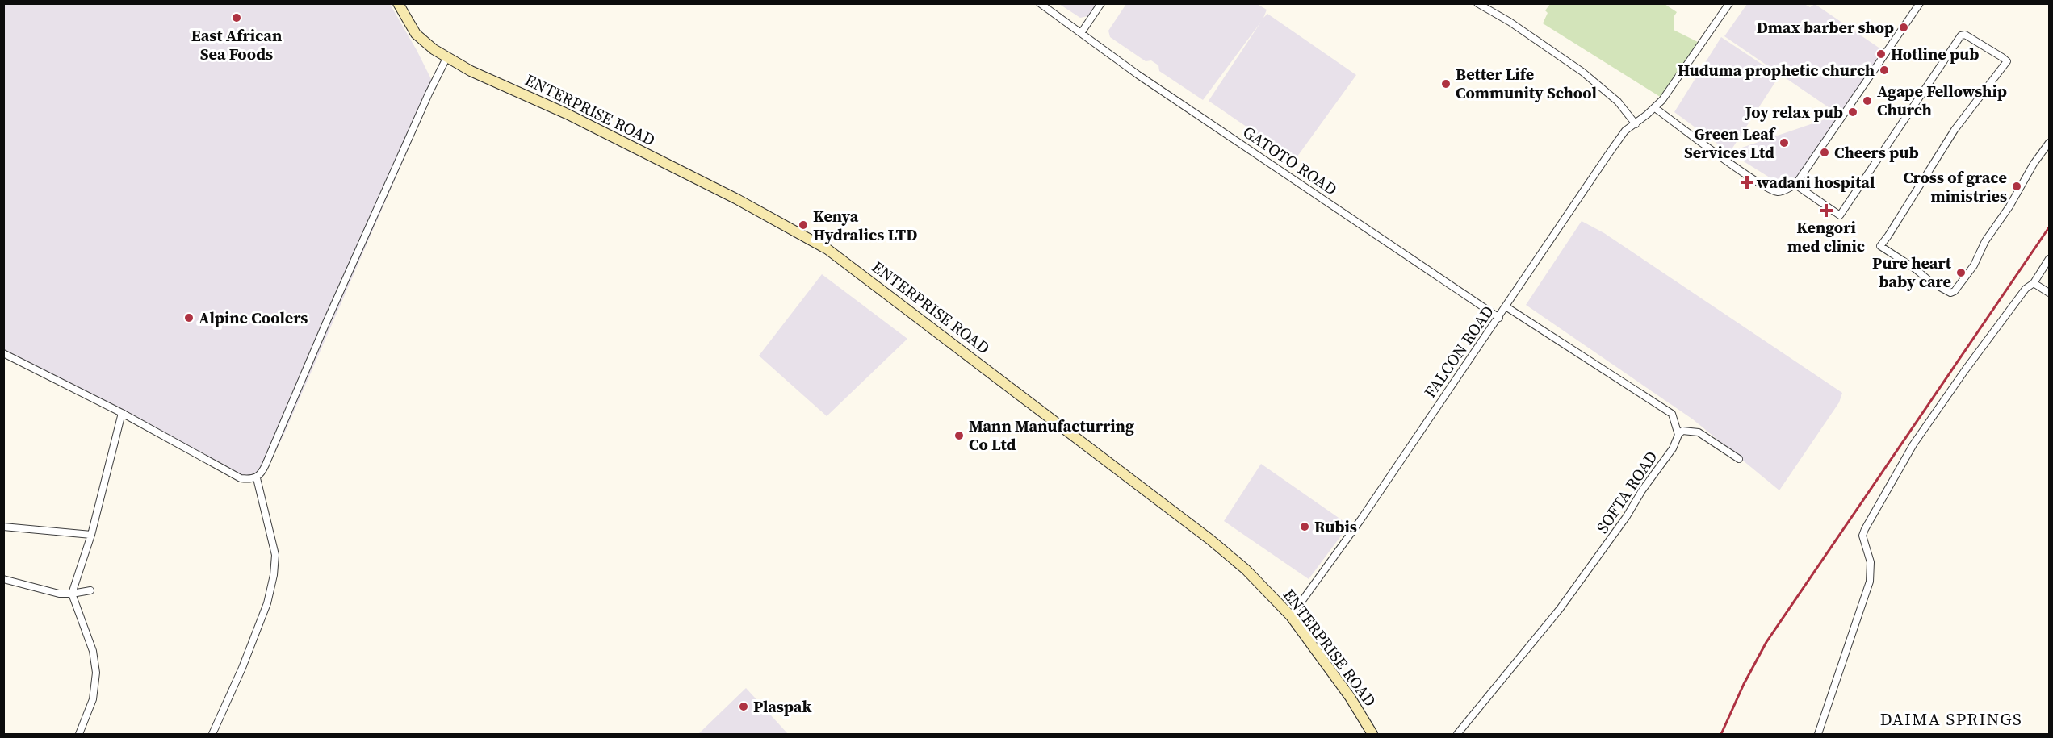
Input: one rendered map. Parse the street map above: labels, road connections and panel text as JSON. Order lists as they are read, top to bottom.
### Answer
{
  "streets": {
    "main road": ["ENTERPRISE ROAD"],
    "street": ["GATOTO ROAD", "FALCON ROAD", "SOFTA ROAD"]
  },
  "crossings": [
    ["ENTERPRISE ROAD", "FALCON ROAD"],
    ["GATOTO ROAD", "FALCON ROAD"]
  ],
  "districts": ["DAIMA SPRINGS"],
  "places": {
    "other": [
      "East African Sea Foods",
      "Dmax barber shop",
      "Hotline pub",
      "Huduma prophetic church",
      "Better Life Community School",
      "Agape Fellowship Church",
      "Joy relax pub",
      "Green Leaf Services Ltd",
      "Cheers pub",
      "Cross of grace ministries",
      "Kenya Hydralics LTD",
      "Pure heart baby care",
      "Alpine Coolers",
      "Mann Manufacturring Co Ltd",
      "Rubis",
      "Plaspak"
    ],
    "health": ["wadani hospital", "Kengori med clinic"]
  }
}
